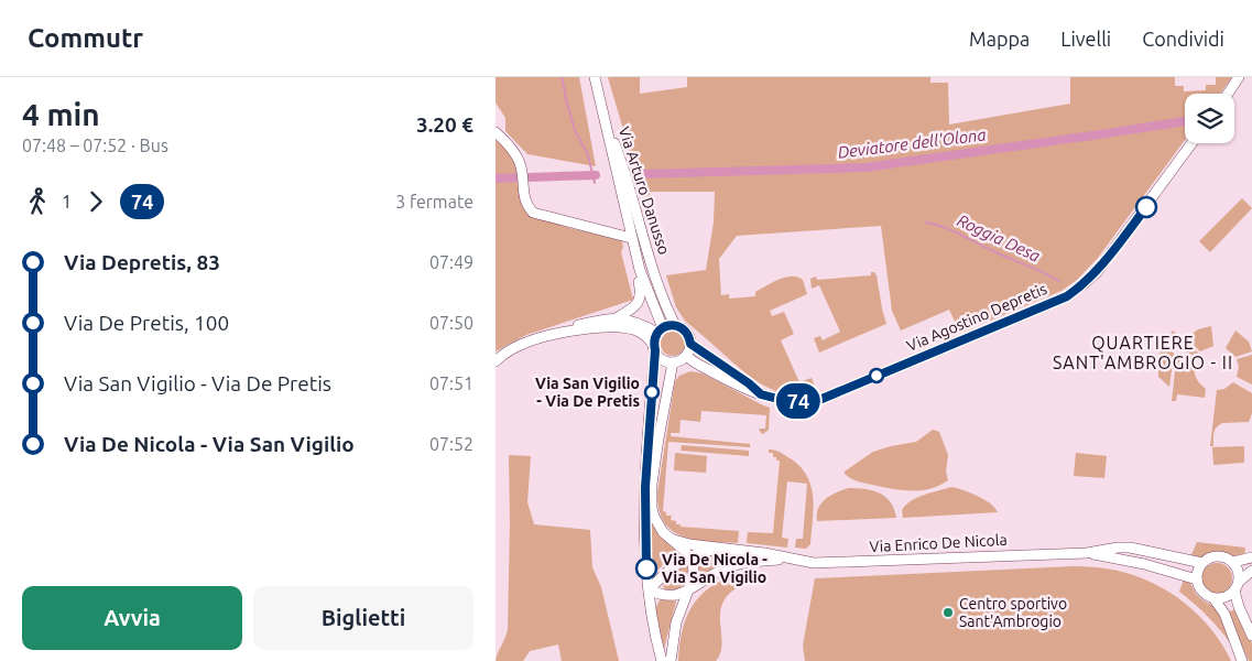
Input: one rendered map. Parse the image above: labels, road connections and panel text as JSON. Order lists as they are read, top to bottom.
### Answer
{
  "streets": {
    "street": ["Via Arturo Danusso", "Via Agostino Depretis", "Via Enrico De Nicola"]
  },
  "crossings": [
    ["Via Arturo Danusso", "Via Agostino Depretis"]
  ],
  "districts": ["QUARTIERE SANT'AMBROGIO - II"],
  "water": ["Deviatore dell'Olona", "Roggia Desa"],
  "places": ["Via San Vigilio - Via De Pretis", "Via De Nicola - Via San Vigilio", "Centro sportivo Sant'Ambrogio"],
  "lines": ["bus line 74"],
  "page": {
    "header": "Commutr",
    "nav": ["Mappa", "Livelli", "Condividi"],
    "heading": ["4 min", "07:48 – 07:52 · Bus", "3.20 €"],
    "on_map": "74",
    "legs": ["1", "74", "3 fermate"],
    "list": [
      {
        "name": "Via Depretis, 83",
        "value": "07:49"
      },
      {
        "name": "Via De Pretis, 100",
        "value": "07:50"
      },
      {
        "name": "Via San Vigilio - Via De Pretis",
        "value": "07:51"
      },
      {
        "name": "Via De Nicola - Via San Vigilio",
        "value": "07:52"
      }
    ],
    "buttons": ["Avvia", "Biglietti"]
  }
}
